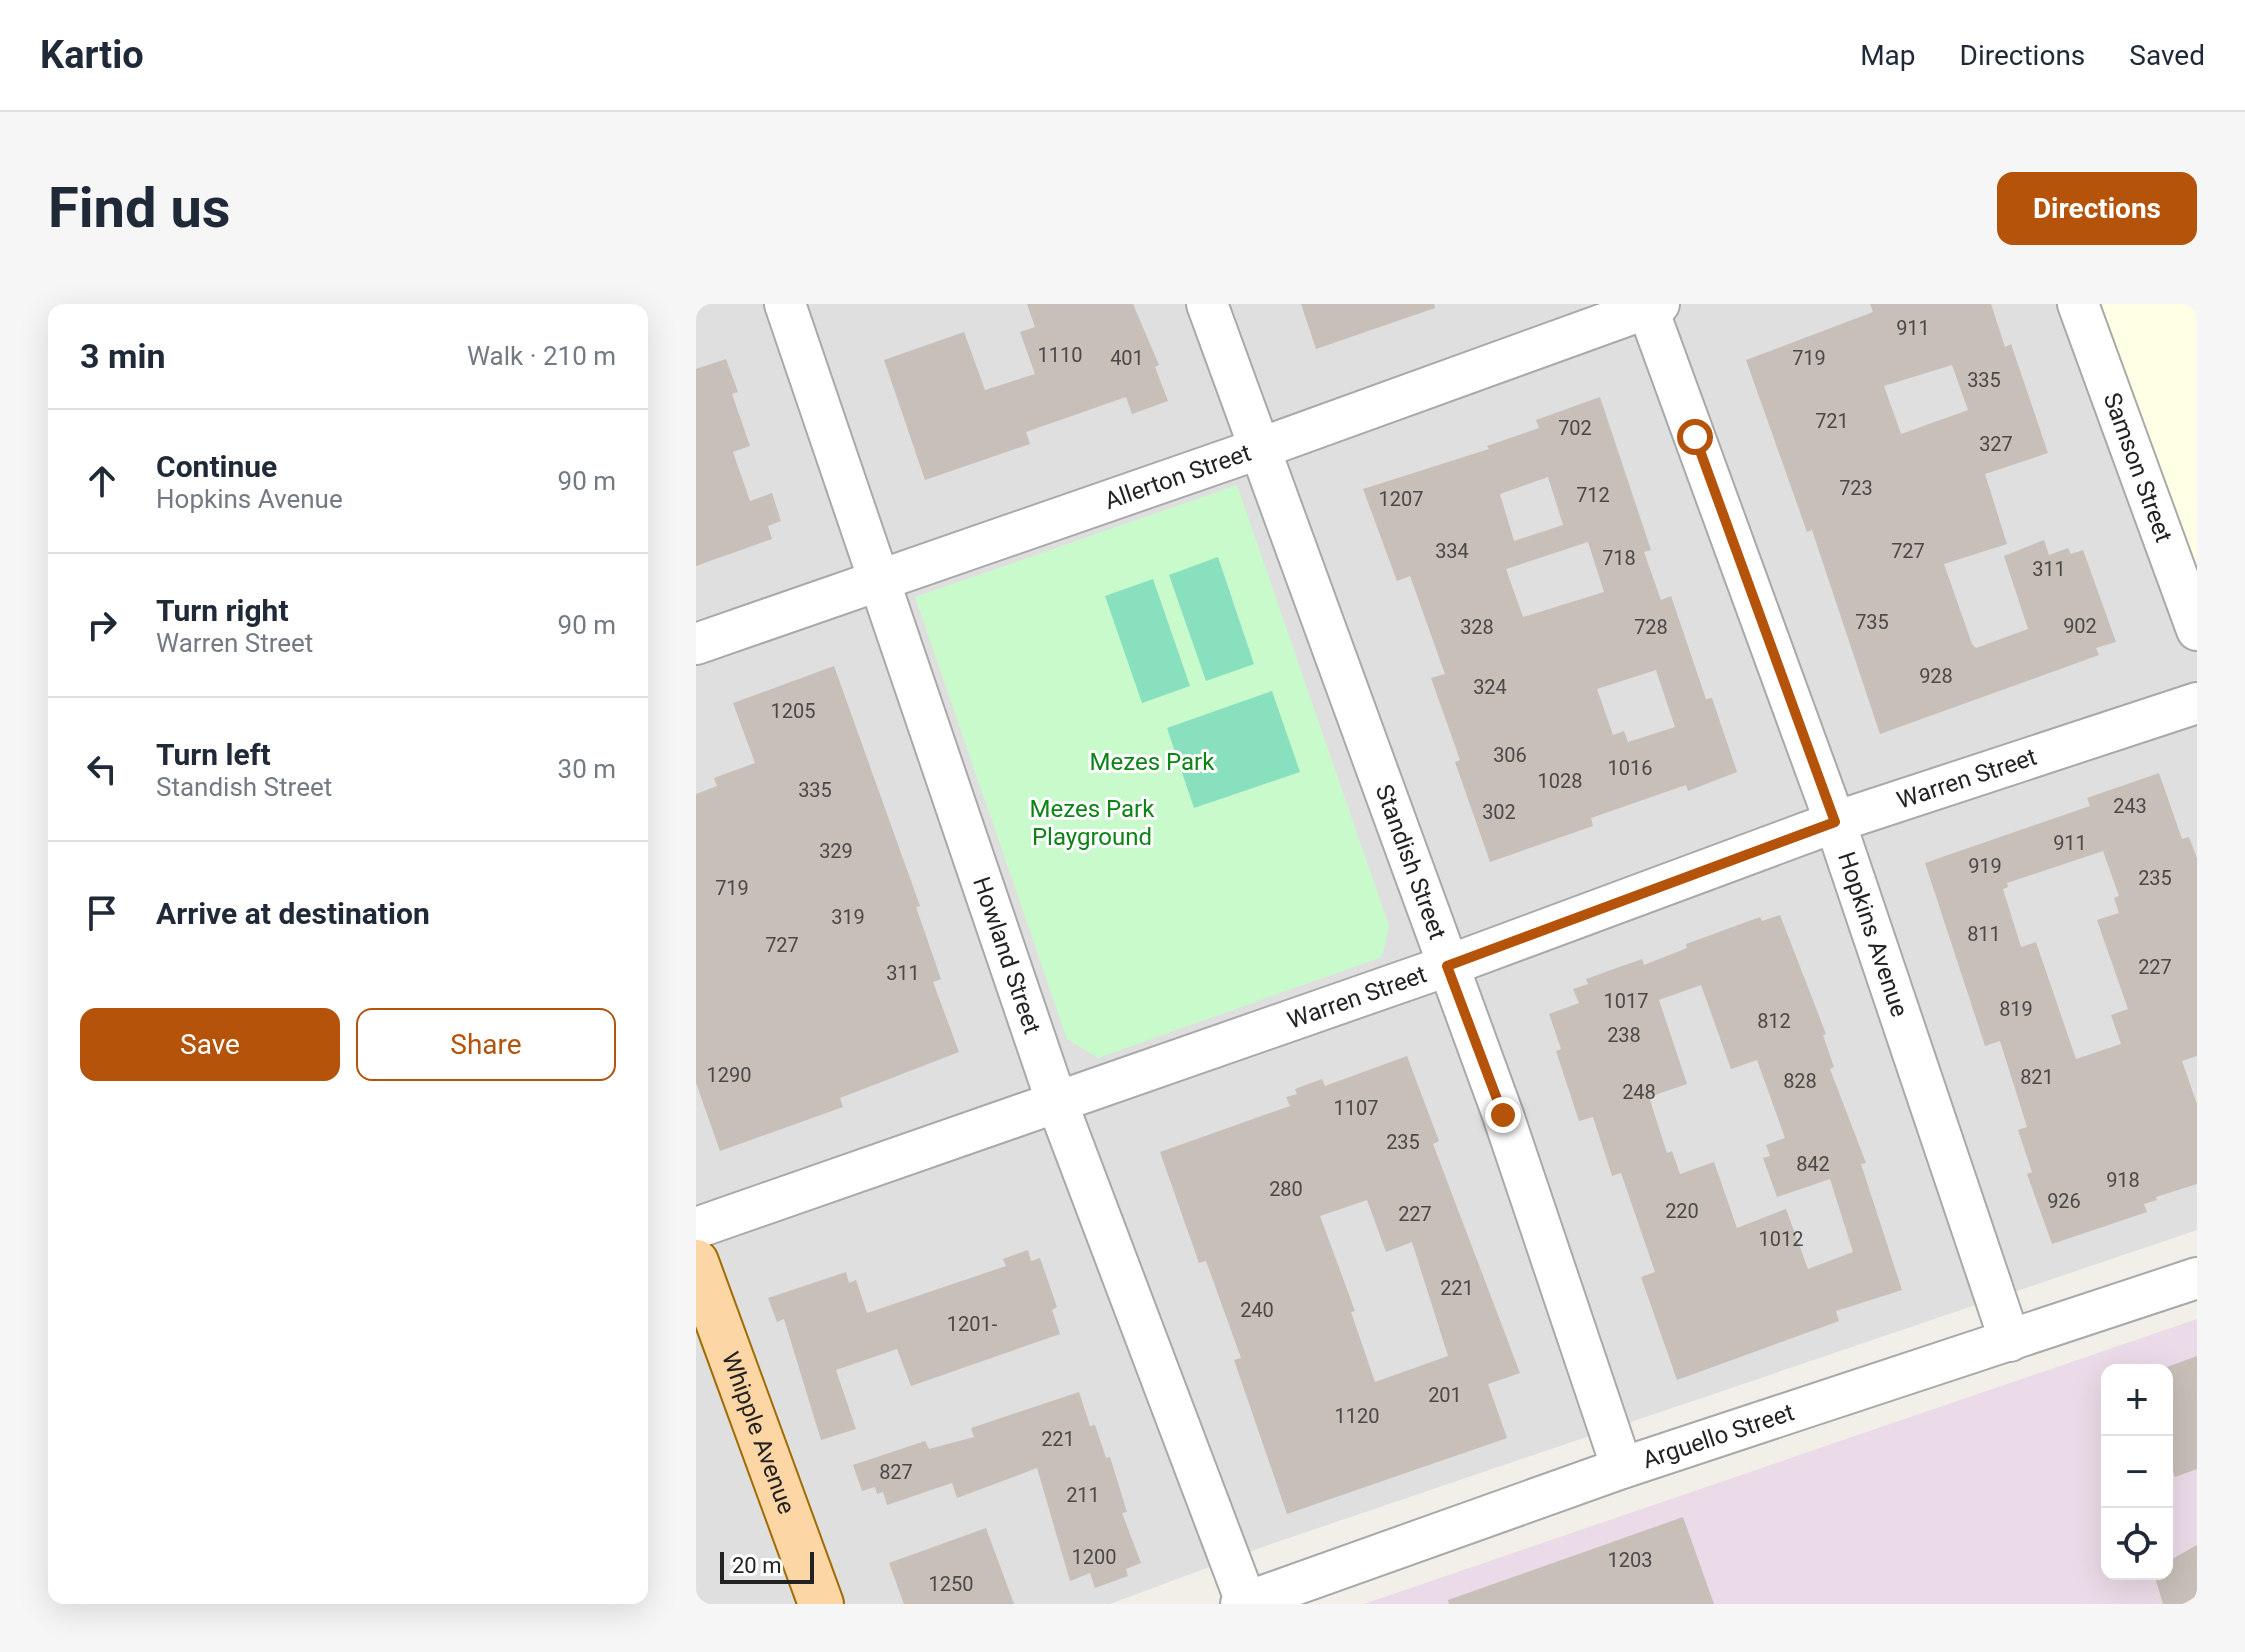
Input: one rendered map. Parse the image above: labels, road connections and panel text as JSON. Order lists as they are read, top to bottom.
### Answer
{
  "streets": {
    "main road": ["Whipple Avenue"],
    "street": [
      "Samson Street",
      "Allerton Street",
      "Warren Street",
      "Standish Street",
      "Hopkins Avenue",
      "Howland Street",
      "Arguello Street"
    ]
  },
  "crossings": [
    ["Allerton Street", "Standish Street"],
    ["Allerton Street", "Hopkins Avenue"],
    ["Allerton Street", "Howland Street"],
    ["Warren Street", "Standish Street"],
    ["Warren Street", "Hopkins Avenue"],
    ["Warren Street", "Howland Street"],
    ["Standish Street", "Arguello Street"],
    ["Hopkins Avenue", "Arguello Street"],
    ["Howland Street", "Arguello Street"]
  ],
  "parks": ["Mezes Park", "Mezes Park Playground"],
  "house_numbers": [
    "911",
    "1110",
    "401",
    "719",
    "335",
    "721",
    "702",
    "327",
    "723",
    "712",
    "1207",
    "334",
    "727",
    "718",
    "311",
    "735",
    "902",
    "328",
    "728",
    "928",
    "324",
    "1205",
    "306",
    "1016",
    "1028",
    "335",
    "243",
    "302",
    "911",
    "329",
    "919",
    "235",
    "719",
    "319",
    "811",
    "727",
    "227",
    "311",
    "1017",
    "819",
    "812",
    "238",
    "1290",
    "821",
    "828",
    "248",
    "1107",
    "235",
    "842",
    "918",
    "280",
    "926",
    "220",
    "227",
    "1012",
    "221",
    "240",
    "1201-",
    "201",
    "1120",
    "221",
    "827",
    "211",
    "1200",
    "1203",
    "1250"
  ],
  "scale_bar": "20 m",
  "page": {
    "header": "Kartio",
    "nav": ["Map", "Directions", "Saved"],
    "buttons": [
      "Directions",
      ["Save", "Share"]
    ],
    "title": "Find us",
    "heading": ["3 min", "Walk · 210 m"],
    "list": [
      ["Continue", "Hopkins Avenue", "90 m"],
      ["Turn right", "Warren Street", "90 m"],
      ["Turn left", "Standish Street", "30 m"],
      "Arrive at destination"
    ],
    "map_buttons": ["+", "−"],
    "scale": "20 m"
  }
}
